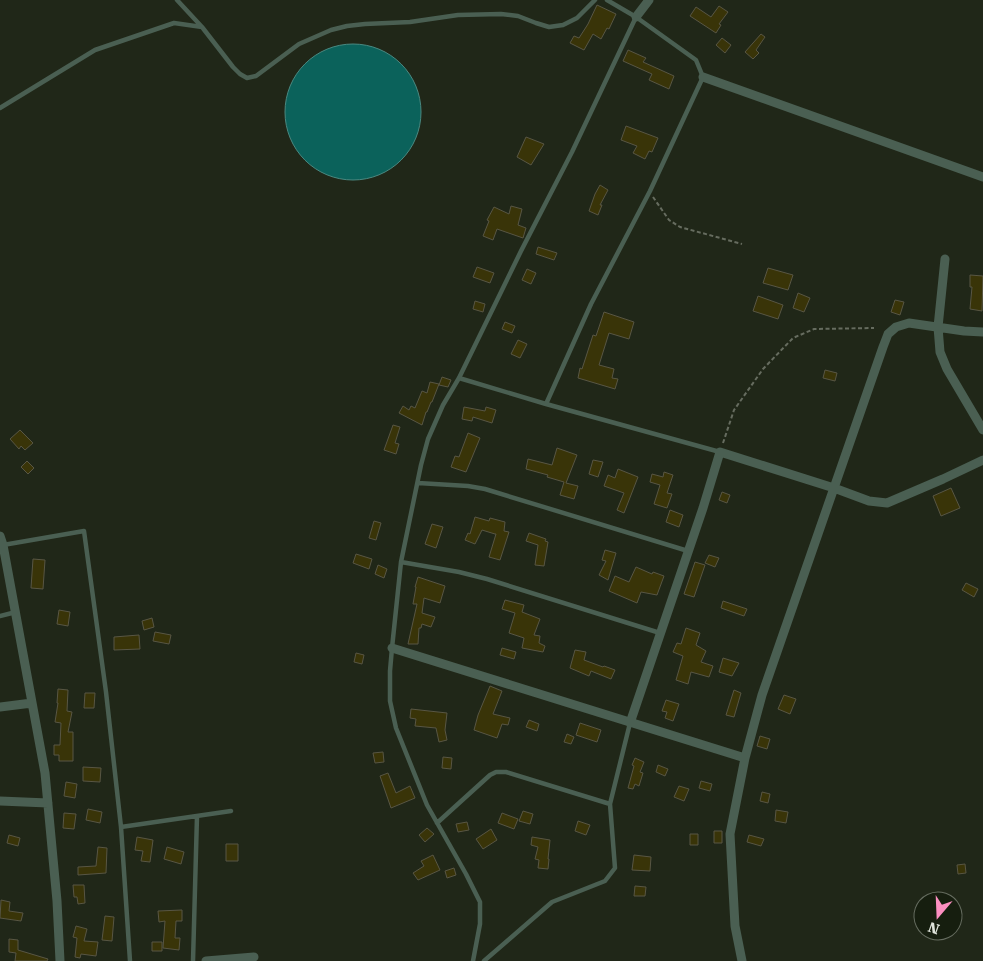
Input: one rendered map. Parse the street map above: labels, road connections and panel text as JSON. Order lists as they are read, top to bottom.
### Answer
{
  "north": "bottom"
}
